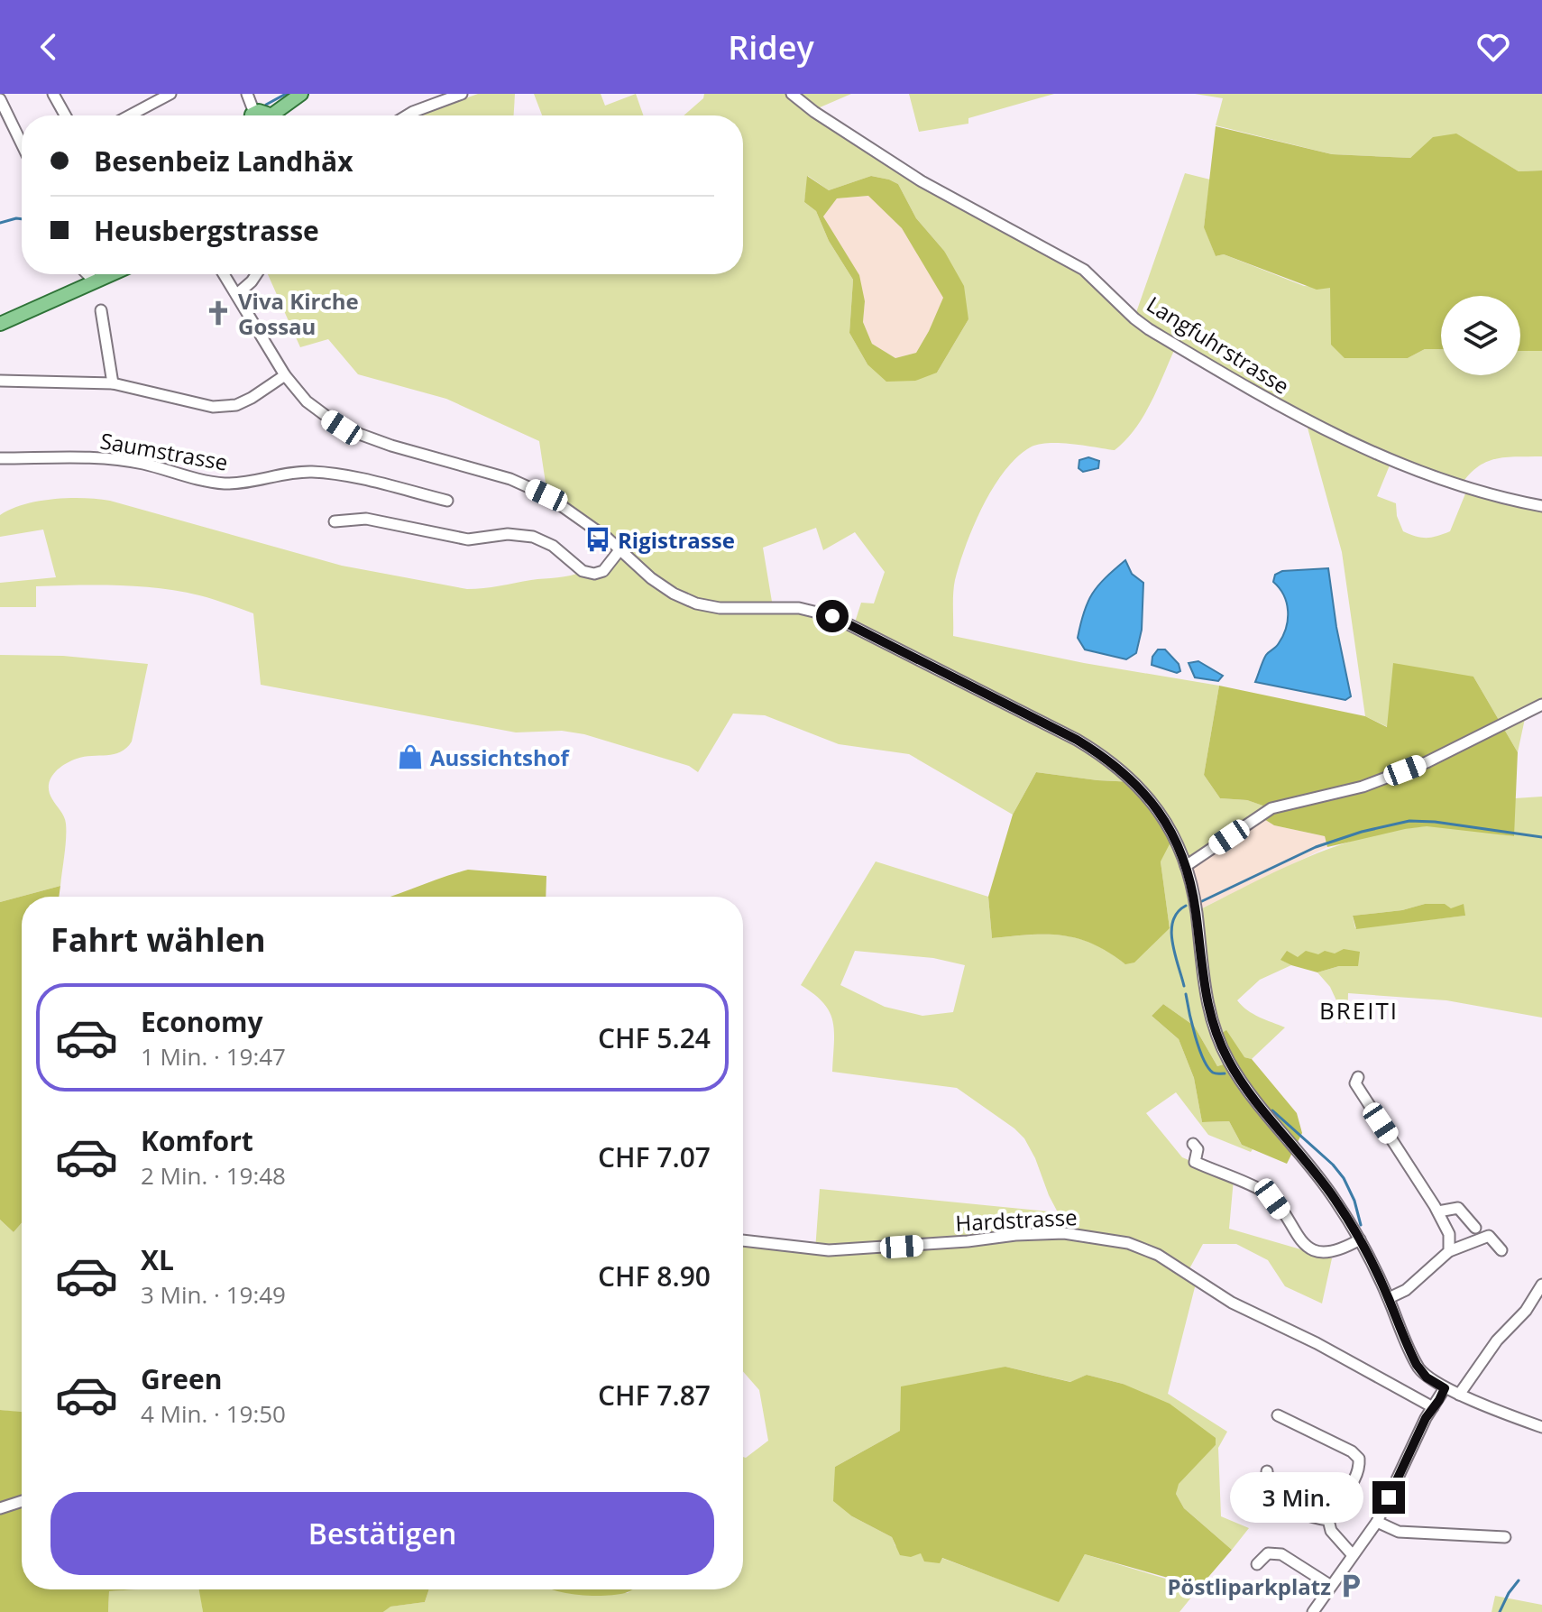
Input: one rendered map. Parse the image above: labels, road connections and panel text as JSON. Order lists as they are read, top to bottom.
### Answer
{
  "streets": {
    "street": ["Langfuhrstrasse", "Saumstrasse", "Hardstrasse"]
  },
  "districts": ["BREITI"],
  "places": {
    "church": ["Viva Kirche Gossau"],
    "bus stop": ["Rigistrasse"],
    "shop": ["Aussichtshof"],
    "parking": ["Pöstliparkplatz"]
  },
  "page": {
    "header": "Ridey",
    "banner": ["Besenbeiz Landhäx", "Heusbergstrasse"],
    "heading": "Fahrt wählen",
    "list": [
      {
        "name": "Economy",
        "note": "1 Min. · 19:47",
        "value": "CHF 5.24"
      },
      {
        "name": "Komfort",
        "note": "2 Min. · 19:48",
        "value": "CHF 7.07"
      },
      {
        "name": "XL",
        "note": "3 Min. · 19:49",
        "value": "CHF 8.90"
      },
      {
        "name": "Green",
        "note": "4 Min. · 19:50",
        "value": "CHF 7.87"
      }
    ],
    "bubble": "3 Min.",
    "buttons": "Bestätigen"
  }
}
